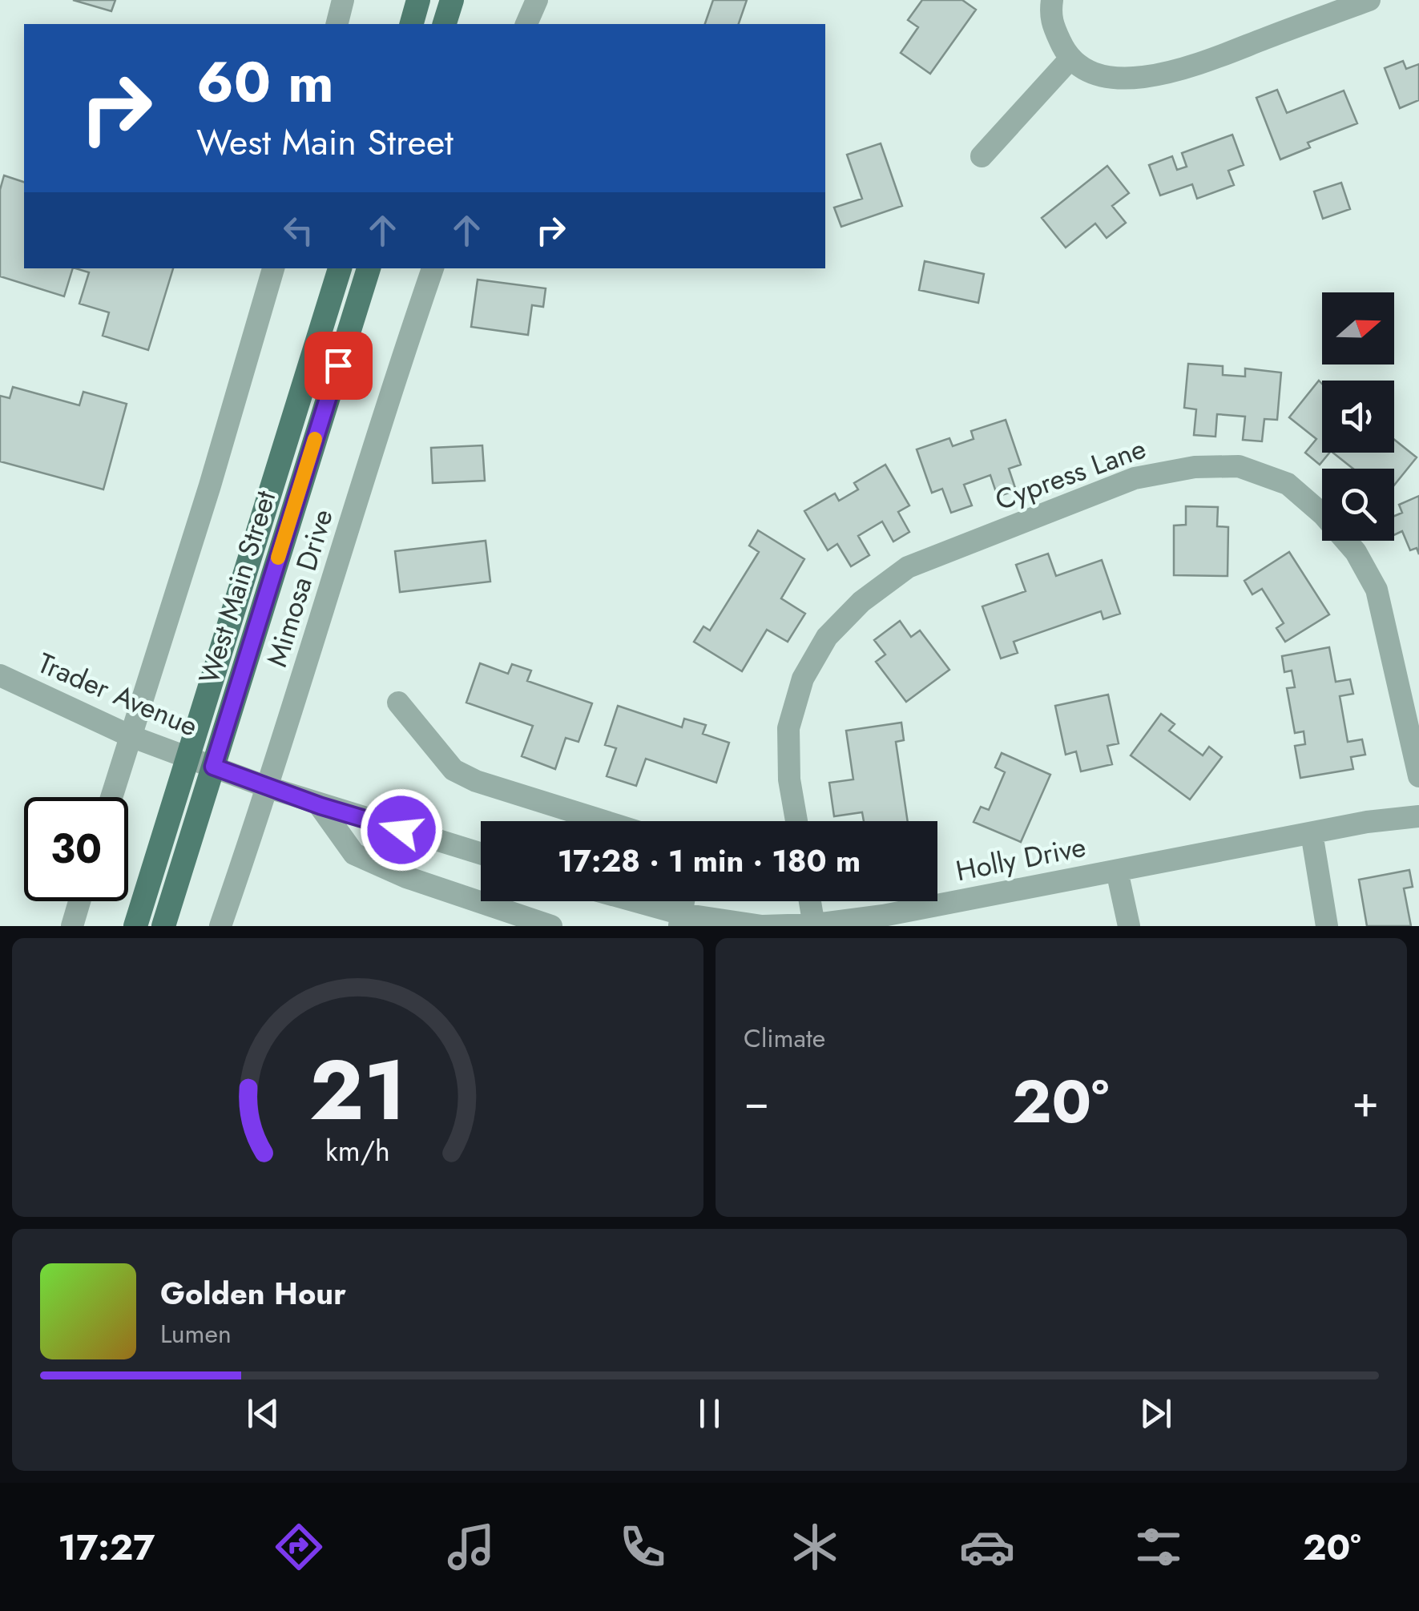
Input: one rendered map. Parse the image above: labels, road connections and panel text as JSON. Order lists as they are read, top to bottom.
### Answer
{
  "streets": {
    "main road": ["West Main Street"],
    "street": [
      "Cypress Lane",
      "Mimosa Drive",
      "Trader Avenue",
      "Holly Drive"
    ]
  },
  "crossings": [
    ["West Main Street", "Trader Avenue"]
  ],
  "north": "right",
  "page": {
    "turn": ["60 m", "West Main Street"],
    "limit": "30",
    "trip": "17:28 · 1 min · 180 m",
    "tile": "Climate",
    "heat": ["−", "20°", "+"],
    "song": ["Golden Hour", "Lumen"],
    "tabs": ["17:27", "20°"],
    "gauge": ["21", "km/h"]
  }
}
